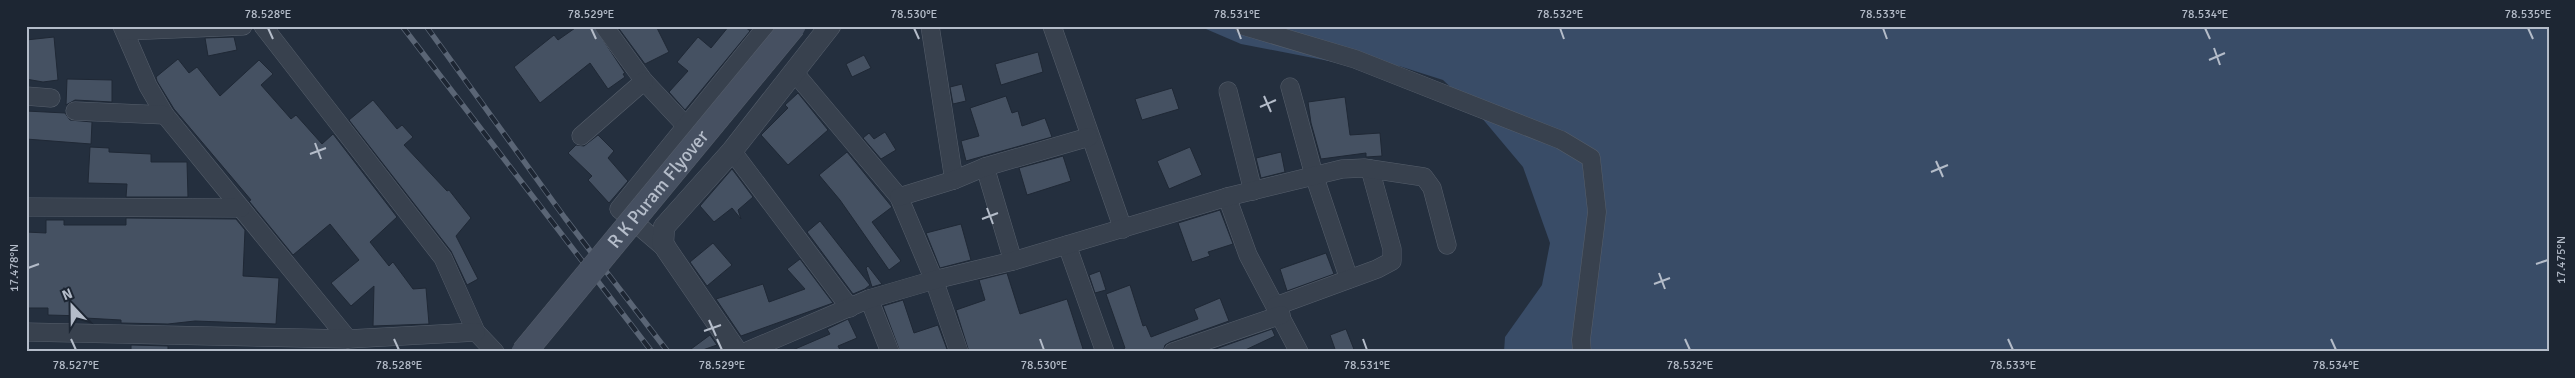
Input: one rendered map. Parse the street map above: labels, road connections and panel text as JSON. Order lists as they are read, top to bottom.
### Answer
{
  "streets": {
    "main road": ["R K Puram Flyover"]
  },
  "north": "top",
  "coordinates": [
    "78.528°E",
    "78.529°E",
    "78.530°E",
    "78.531°E",
    "78.532°E",
    "78.533°E",
    "78.534°E",
    "78.535°E",
    "17.475°N",
    "17.478°N",
    "78.527°E"
  ]
}
